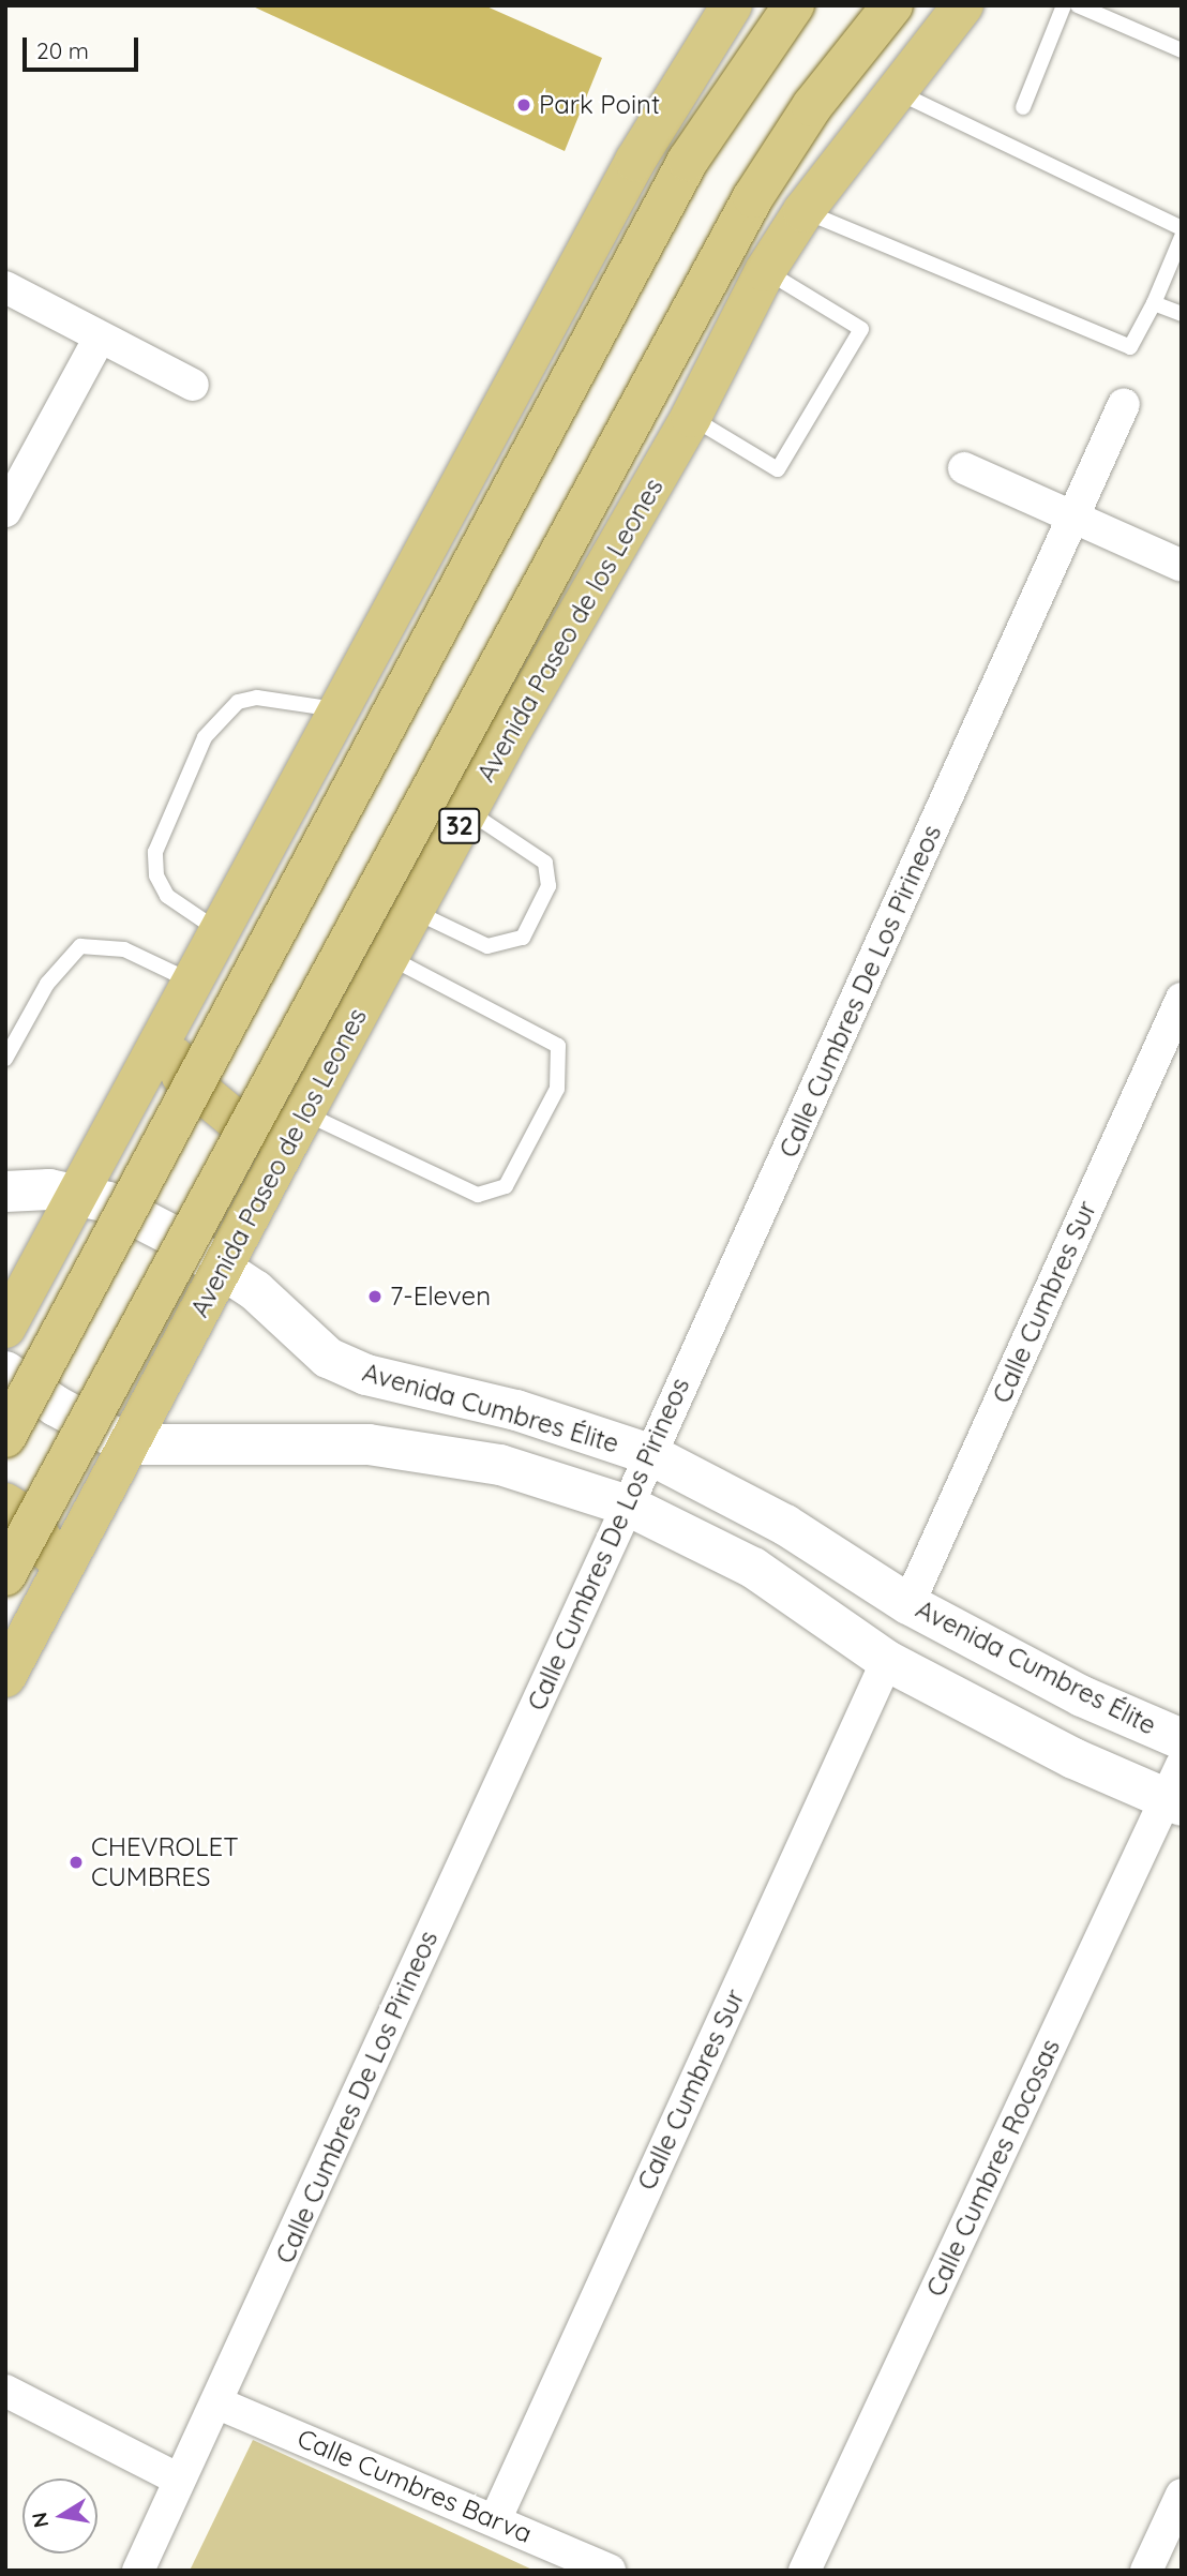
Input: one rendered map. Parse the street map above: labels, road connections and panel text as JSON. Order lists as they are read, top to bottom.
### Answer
{
  "streets": {
    "main road": ["Avenida Paseo de los Leones", "32"],
    "street": [
      "Calle Cumbres De Los Pirineos",
      "Calle Cumbres Sur",
      "Avenida Cumbres Élite",
      "Calle Cumbres Rocosas",
      "Calle Cumbres Barva"
    ]
  },
  "crossings": [
    ["Avenida Paseo de los Leones", "Avenida Cumbres Élite"],
    ["Calle Cumbres De Los Pirineos", "Avenida Cumbres Élite"],
    ["Calle Cumbres De Los Pirineos", "Calle Cumbres Barva"],
    ["Calle Cumbres Sur", "Avenida Cumbres Élite"],
    ["Calle Cumbres Sur", "Calle Cumbres Barva"],
    ["Avenida Cumbres Élite", "Calle Cumbres Rocosas"]
  ],
  "places": ["Park Point", "7-Eleven", "CHEVROLET CUMBRES"],
  "scale_bar": "20 m",
  "north": "left"
}
